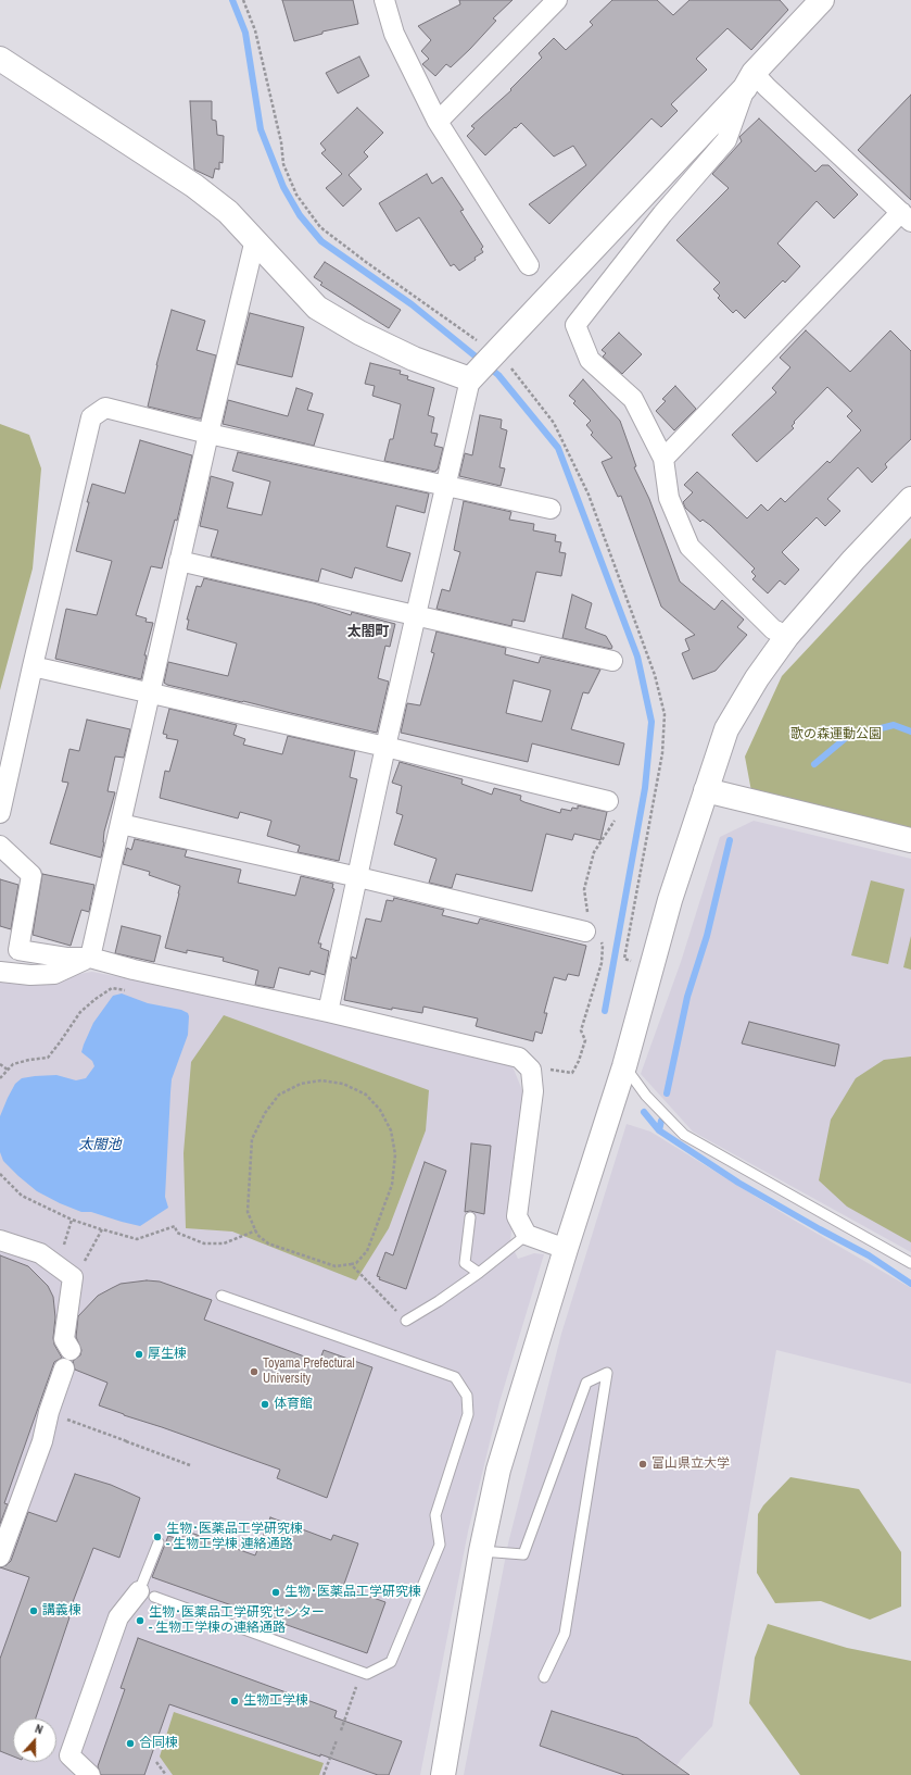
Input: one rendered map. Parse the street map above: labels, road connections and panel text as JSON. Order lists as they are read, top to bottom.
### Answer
{
  "districts": ["太閤町"],
  "water": ["太閤池"],
  "parks": ["歌の森運動公園"],
  "places": [
    "厚生棟",
    "Toyama Prefectural University",
    "体育館",
    "富山県立大学",
    "生物･医薬品工学研究棟 - 生物工学棟 連絡通路",
    "生物･医薬品工学研究棟",
    "講義棟",
    "生物･医薬品工学研究センター - 生物工学棟の連絡通路",
    "生物工学棟",
    "合同棟"
  ],
  "north": "top"
}
